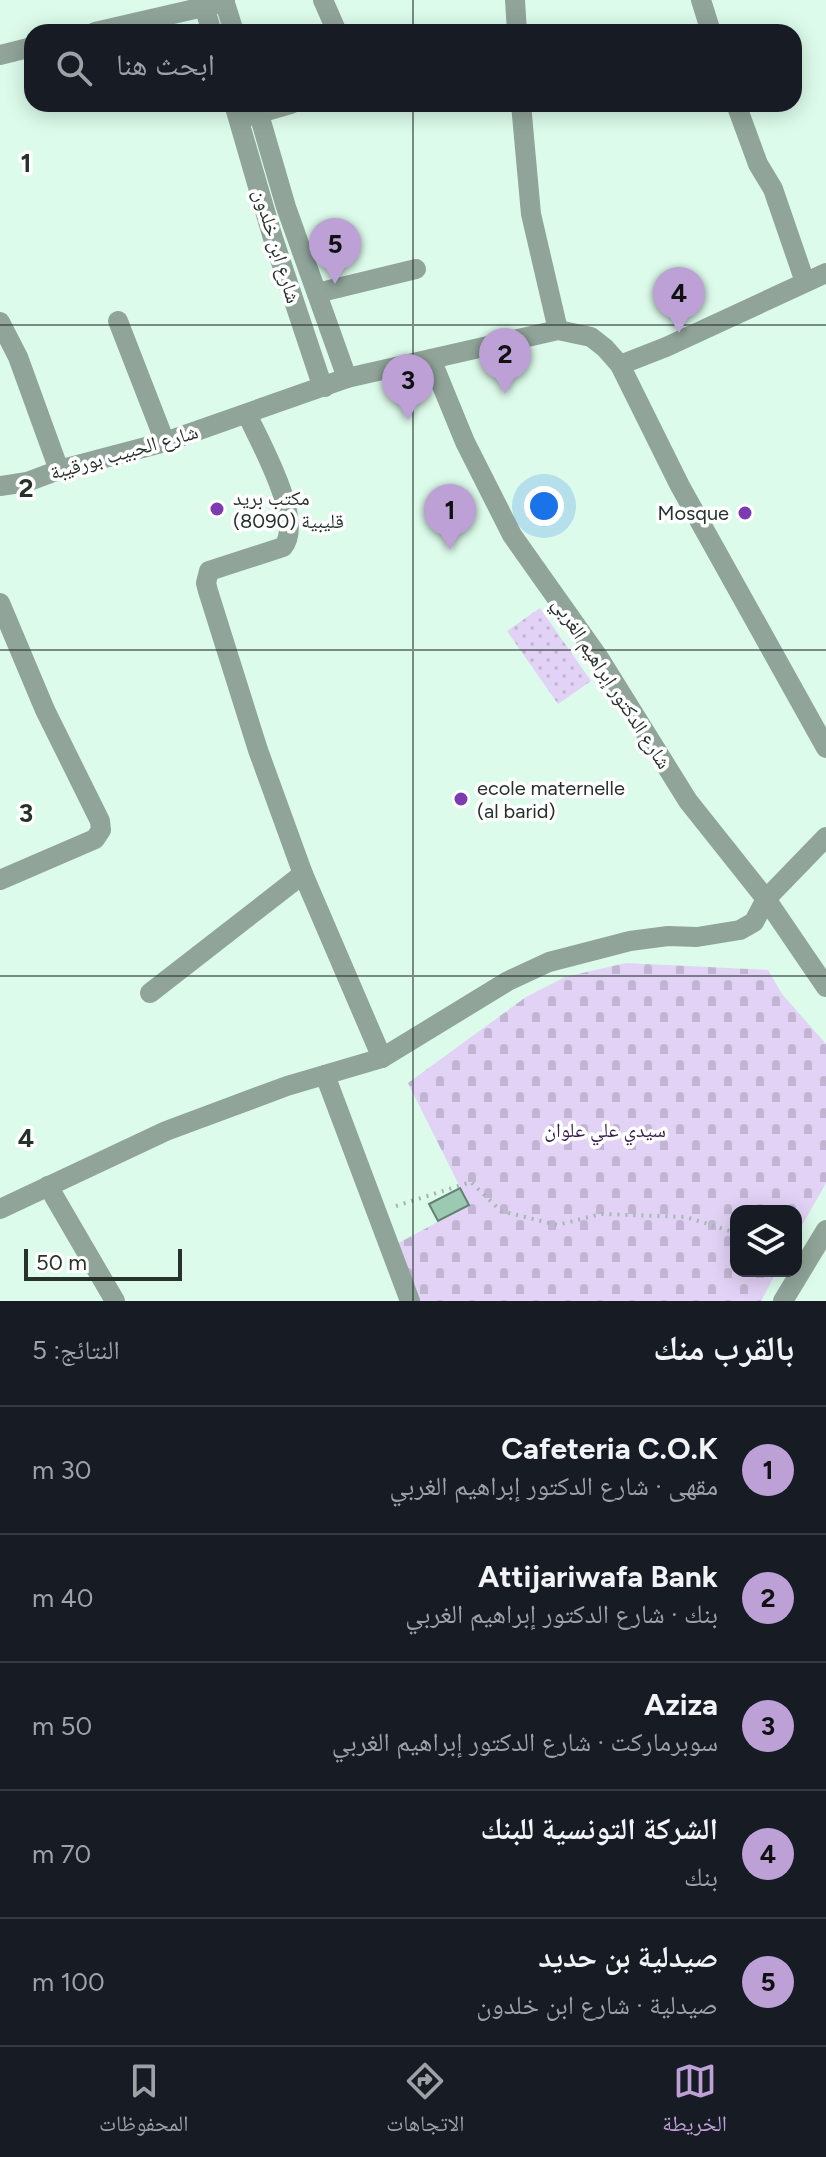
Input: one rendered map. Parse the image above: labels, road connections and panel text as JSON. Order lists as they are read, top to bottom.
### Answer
{
  "streets": {
    "street": ["شارع ابن خلدون", "شارع الحبيب بورقيبة", "شارع الدكتور إبراهيم الغربي"]
  },
  "crossings": [
    ["شارع ابن خلدون", "شارع الحبيب بورقيبة"],
    ["شارع الحبيب بورقيبة", "شارع الدكتور إبراهيم الغربي"]
  ],
  "parks": ["سيدي علي علوان"],
  "places": ["مكتب بريد قليبية (8090)", "Mosque", "ecole maternelle (al barid)"],
  "scale_bar": "50 m",
  "page": {
    "search": "ابحث هنا",
    "pins": [
      "5",
      "4",
      "2",
      "3",
      "1"
    ],
    "scale": "50 m",
    "heading": ["بالقرب منك", "النتائج: 5"],
    "list": [
      {
        "mark": "1",
        "name": "Cafeteria C.O.K",
        "note": "مقهى · شارع الدكتور إبراهيم الغربي",
        "value": "30 m"
      },
      {
        "mark": "2",
        "name": "Attijariwafa Bank",
        "note": "بنك · شارع الدكتور إبراهيم الغربي",
        "value": "40 m"
      },
      {
        "mark": "3",
        "name": "Aziza",
        "note": "سوبرماركت · شارع الدكتور إبراهيم الغربي",
        "value": "50 m"
      },
      {
        "mark": "4",
        "name": "الشركة التونسية للبنك",
        "note": "بنك",
        "value": "70 m"
      },
      {
        "mark": "5",
        "name": "صيدلية بن حديد",
        "note": "صيدلية · شارع ابن خلدون",
        "value": "100 m"
      }
    ],
    "nav": ["الخريطة", "الاتجاهات", "المحفوظات"]
  },
  "grid": {
    "rows": [
      "1",
      "2",
      "3",
      "4"
    ]
  }
}
